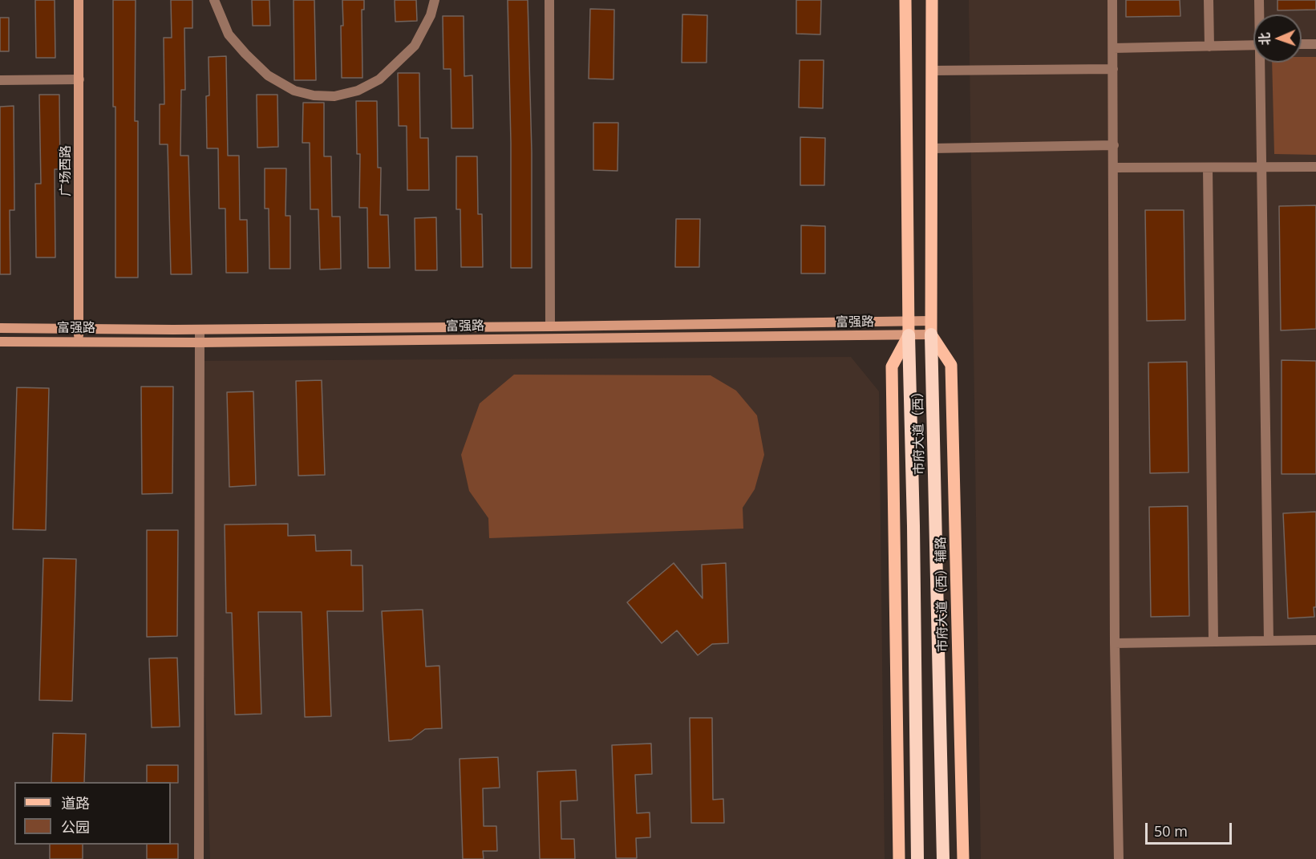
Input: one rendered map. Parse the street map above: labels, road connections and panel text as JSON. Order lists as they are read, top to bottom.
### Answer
{
  "streets": {
    "highway": ["市府大道（西）"],
    "main road": ["广场西路", "富强路", "市府大道（西）辅路"]
  },
  "crossings": [
    ["广场西路", "富强路"],
    ["富强路", "市府大道（西）"],
    ["富强路", "市府大道（西）辅路"],
    ["市府大道（西）", "市府大道（西）辅路"]
  ],
  "legend": ["道路", "公园"],
  "scale_bar": "50 m",
  "north": "left"
}
